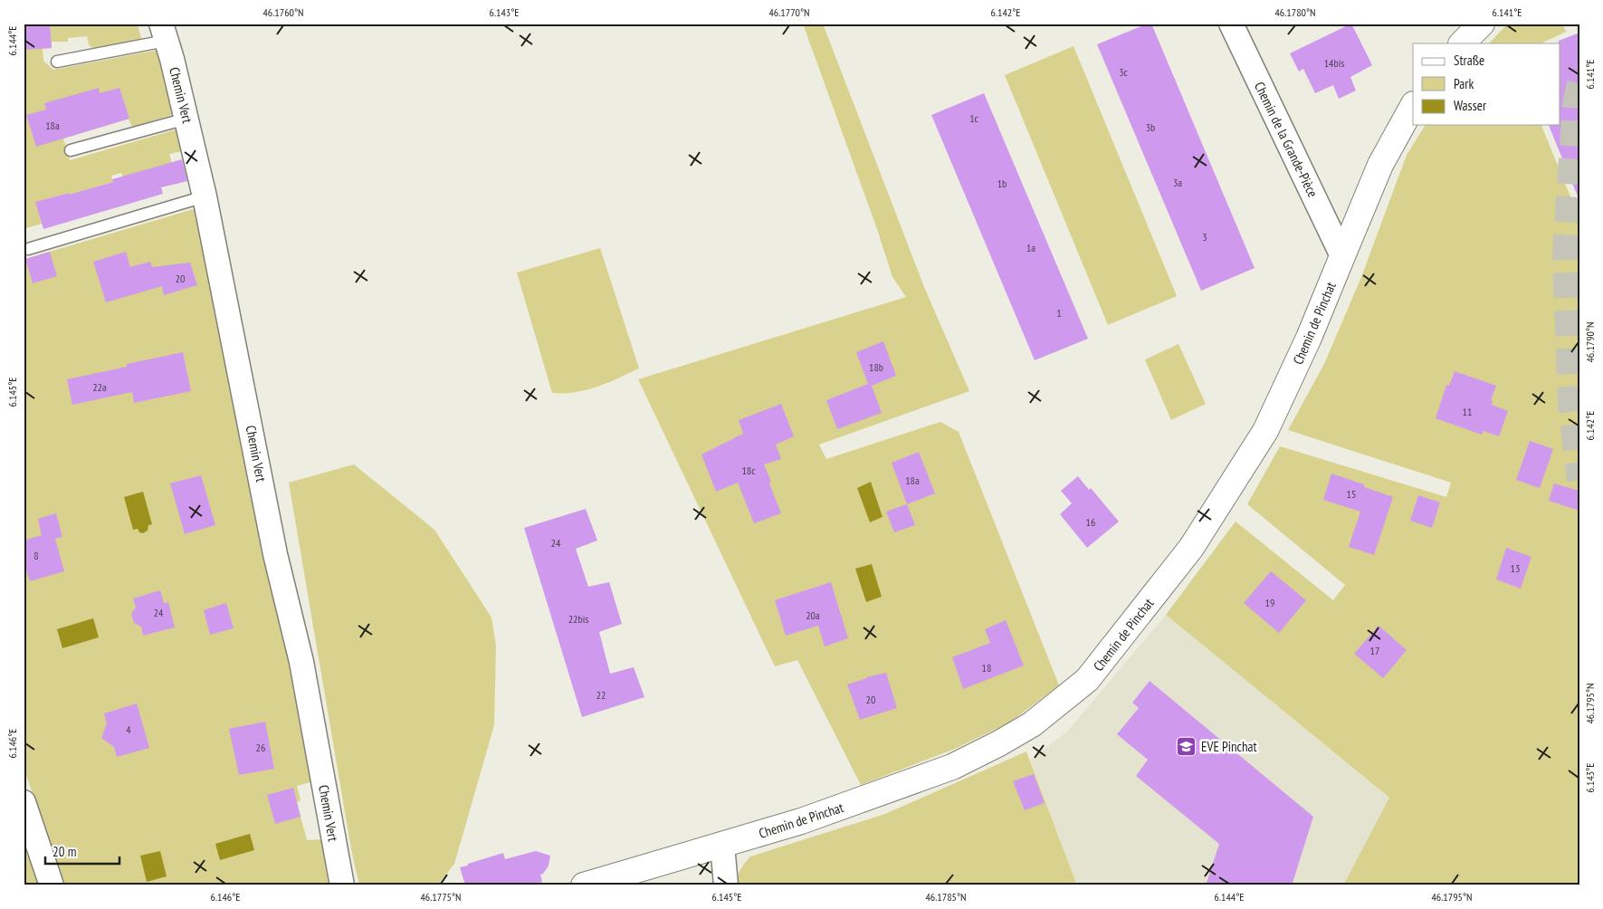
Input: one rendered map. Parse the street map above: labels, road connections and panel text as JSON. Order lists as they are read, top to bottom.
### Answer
{
  "streets": {
    "street": ["Chemin Vert", "Chemin de la Grande-Pièce", "Chemin de Pinchat"]
  },
  "crossings": [
    ["Chemin de la Grande-Pièce", "Chemin de Pinchat"]
  ],
  "places": {
    "school or university": ["EVE Pinchat"]
  },
  "house_numbers": [
    "14bis",
    "3c",
    "1c",
    "18a",
    "3b",
    "3a",
    "1b",
    "3",
    "1a",
    "20",
    "1",
    "18b",
    "22a",
    "11",
    "18c",
    "18a",
    "15",
    "16",
    "24",
    "8",
    "13",
    "19",
    "24",
    "20a",
    "22bis",
    "17",
    "18",
    "22",
    "20",
    "4",
    "26"
  ],
  "legend": ["Straße", "Park", "Wasser"],
  "scale_bar": "20 m",
  "coordinates": [
    "46.1760°N",
    "6.143°E",
    "46.1770°N",
    "6.142°E",
    "46.1780°N",
    "6.141°E",
    "6.144°E",
    "46.1790°N",
    "6.145°E",
    "46.1795°N",
    "6.146°E",
    "46.1775°N",
    "46.1785°N"
  ]
}
